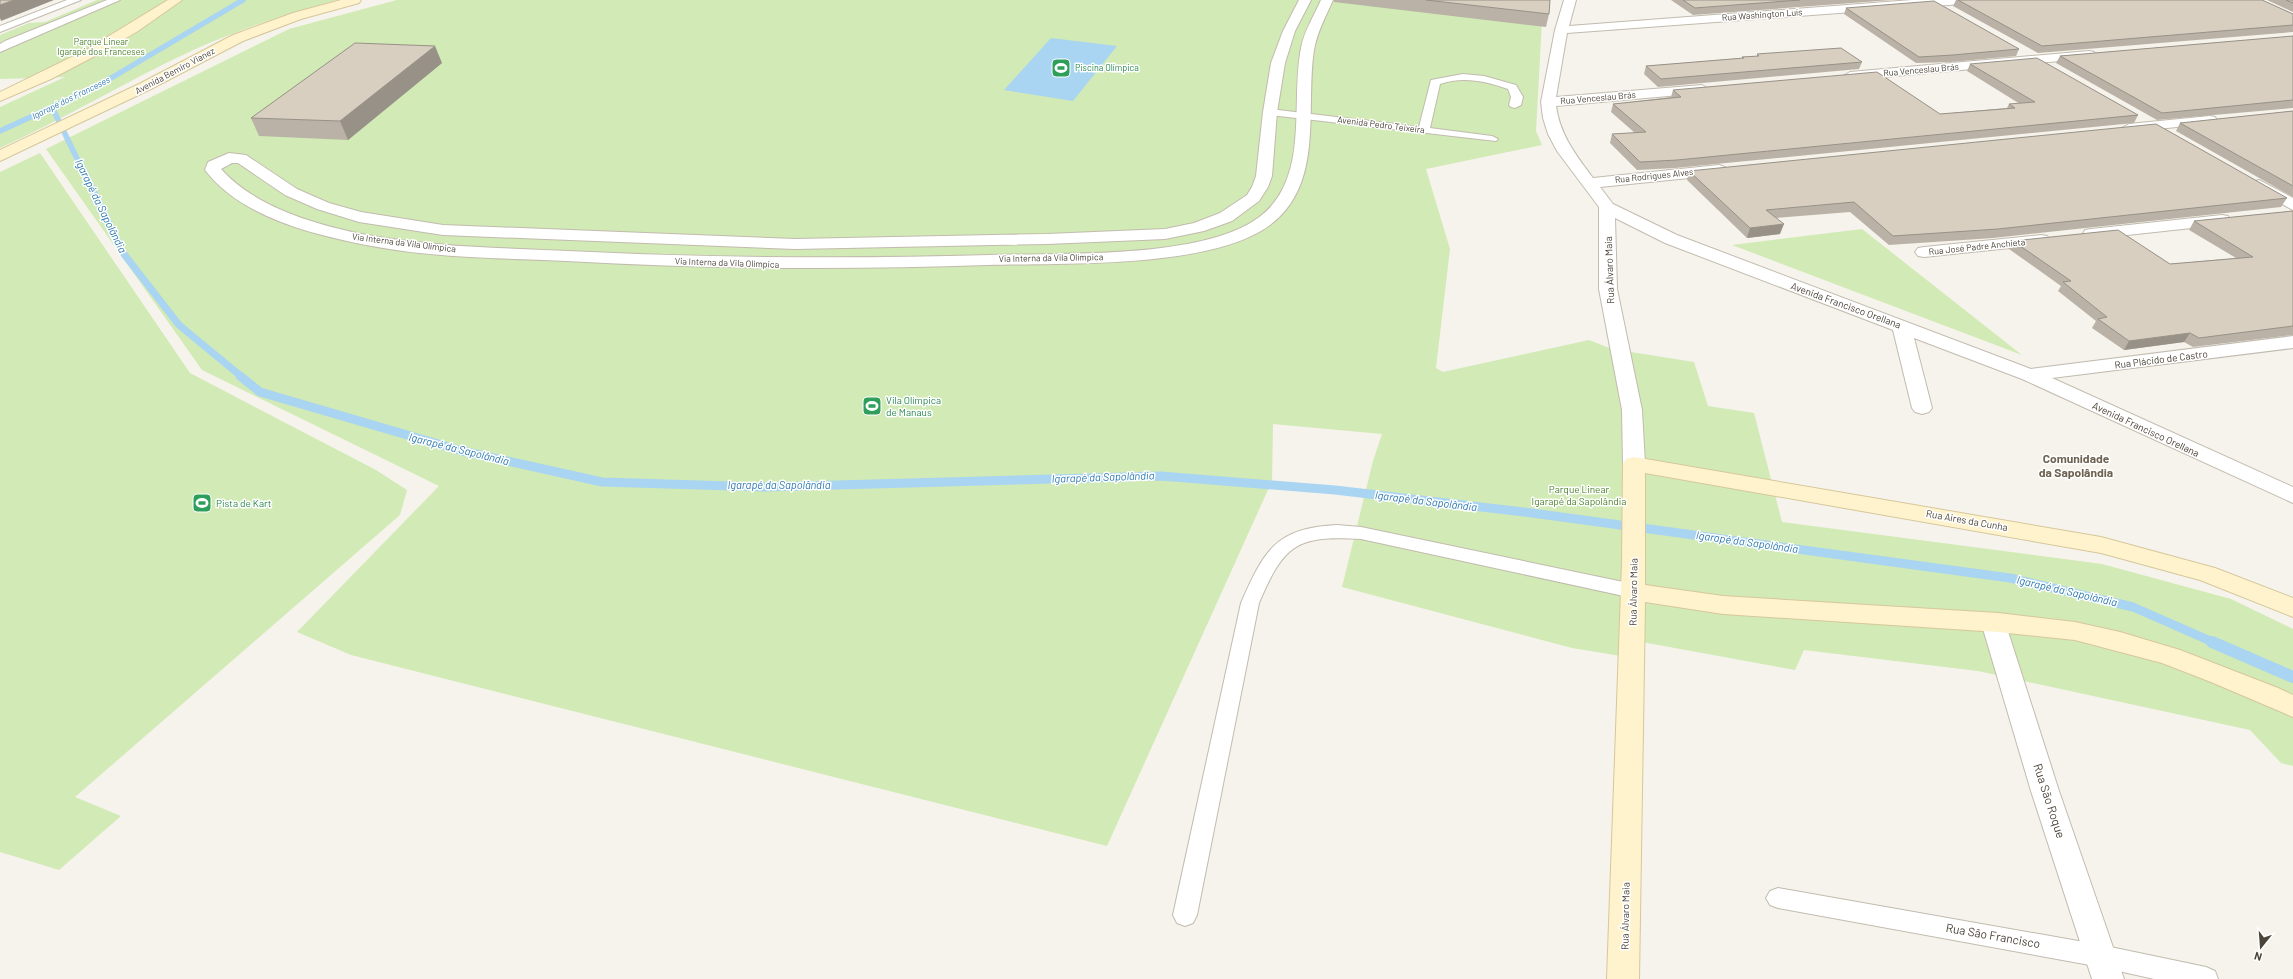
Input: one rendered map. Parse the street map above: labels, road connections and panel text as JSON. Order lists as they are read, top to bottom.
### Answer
{
  "streets": {
    "street": [
      "Rua Washington Luís",
      "Rua Venceslau Brás",
      "Avenida Bemiro Vianez",
      "Rua Rodrigues Alves",
      "Via Interna da Vila Olímpica",
      "Rua José Padre Anchieta",
      "Rua Álvaro Maia",
      "Avenida Francisco Orellana",
      "Rua Plácido de Castro",
      "Rua Aires da Cunha",
      "Rua São Roque"
    ],
    "lane": ["Avenida Pedro Teixeira", "Rua São Francisco"]
  },
  "crossings": [
    ["Rua Washington Luís", "Avenida Francisco Orellana"],
    ["Rua Venceslau Brás", "Avenida Francisco Orellana"],
    ["Avenida Pedro Teixeira", "Via Interna da Vila Olímpica"],
    ["Rua Rodrigues Alves", "Avenida Francisco Orellana"],
    ["Rua Álvaro Maia", "Avenida Francisco Orellana"],
    ["Rua Álvaro Maia", "Rua Aires da Cunha"],
    ["Avenida Francisco Orellana", "Rua Plácido de Castro"],
    ["Rua São Roque", "Rua São Francisco"]
  ],
  "districts": ["Comunidade da Sapolândia"],
  "water": ["Igarapé dos Franceses", "Igarapé da Sapolândia"],
  "parks": ["Parque Linear Igarapé dos Franceses", "Parque Linear Igarapé da Sapolândia"],
  "places": {
    "sports": ["Piscina Olímpica", "Vila Olímpica de Manaus", "Pista de Kart"]
  },
  "north": "bottom"
}
